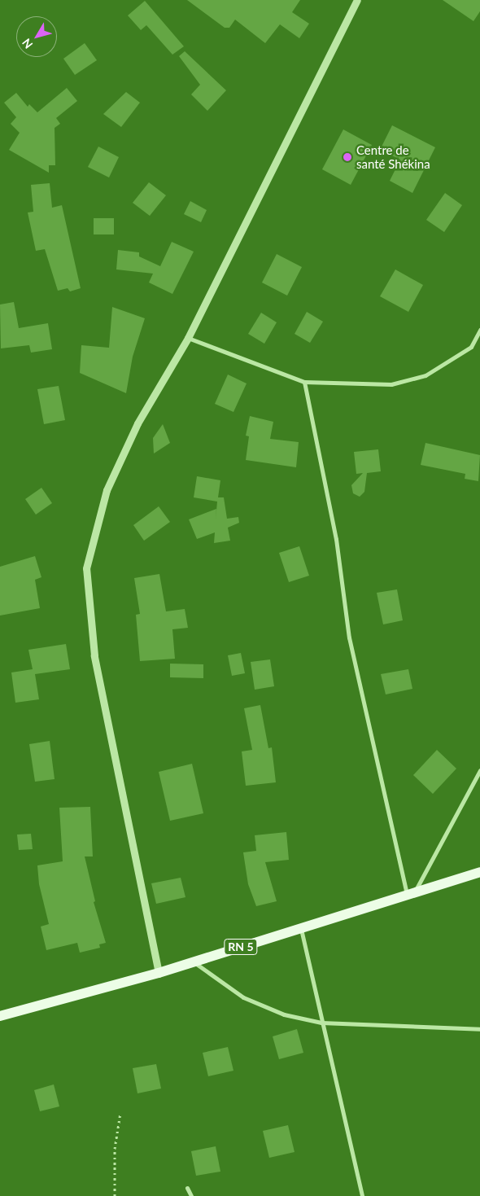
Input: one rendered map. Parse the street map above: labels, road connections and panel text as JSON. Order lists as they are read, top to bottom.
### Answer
{
  "streets": {
    "main road": ["RN 5"]
  },
  "places": ["Centre de santé Shékina"],
  "north": "bottom left"
}
